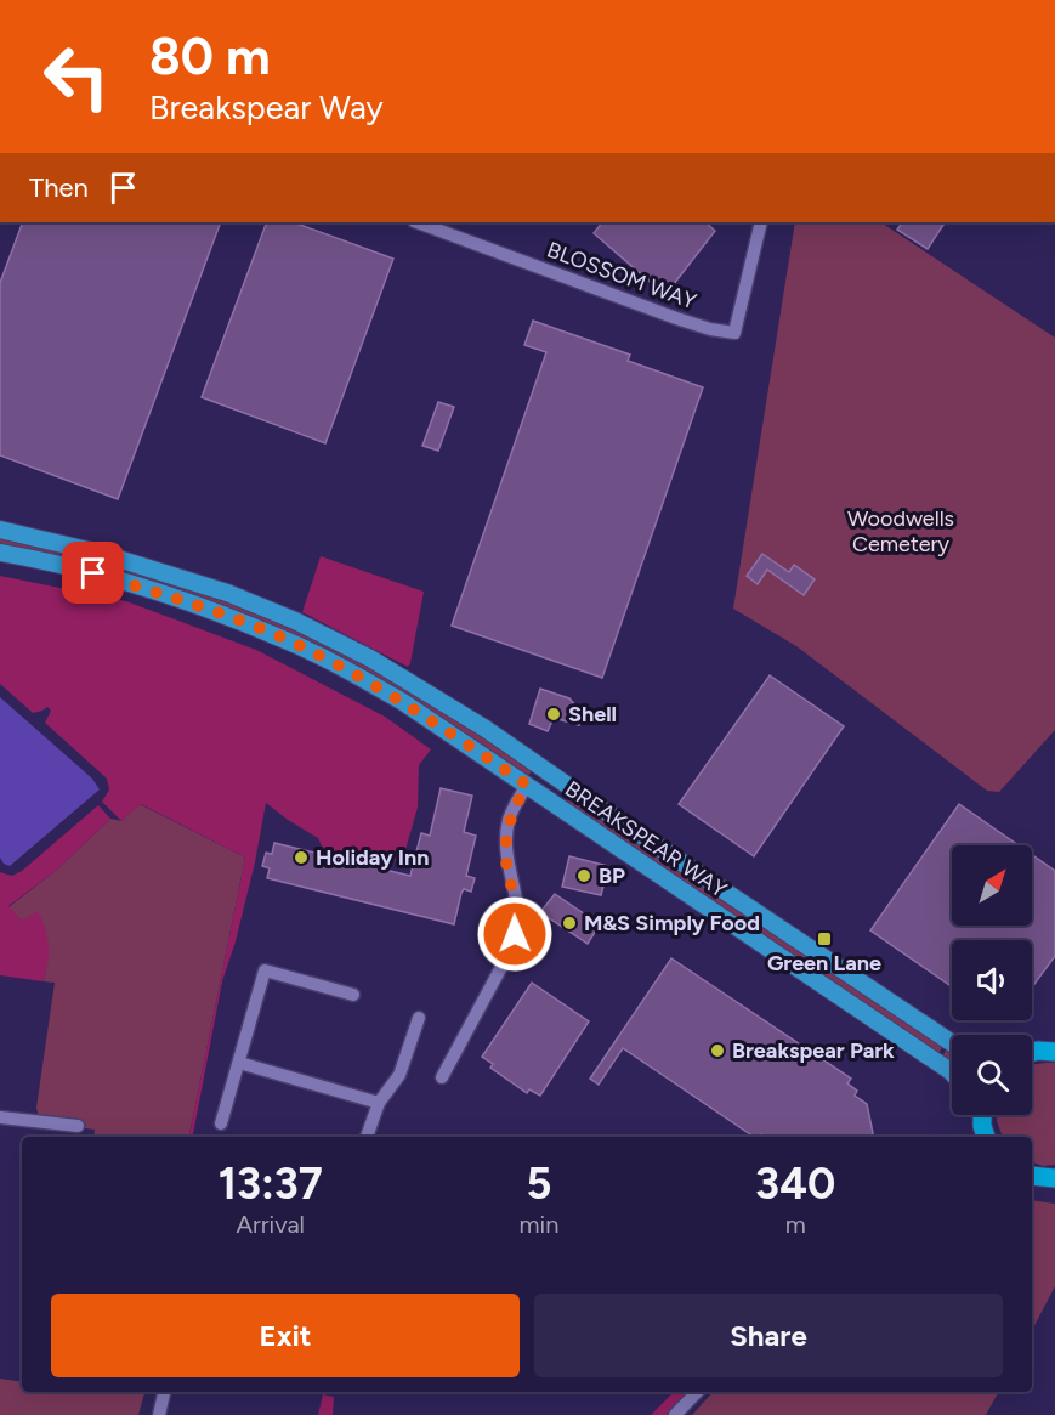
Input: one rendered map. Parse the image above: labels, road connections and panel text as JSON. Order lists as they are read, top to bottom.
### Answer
{
  "streets": {
    "main road": ["BREAKSPEAR WAY"],
    "street": ["BLOSSOM WAY"]
  },
  "parks": ["Woodwells Cemetery"],
  "places": {
    "other": [
      "Shell",
      "Holiday Inn",
      "BP",
      "M&S Simply Food",
      "Breakspear Park"
    ],
    "transit": ["Green Lane"]
  },
  "north": "top right",
  "page": {
    "turn": ["80 m", "Breakspear Way"],
    "then": "Then",
    "eta": [
      "13:37",
      "Arrival",
      "5",
      "min",
      "340",
      "m"
    ],
    "buttons": ["Exit", "Share"]
  }
}
